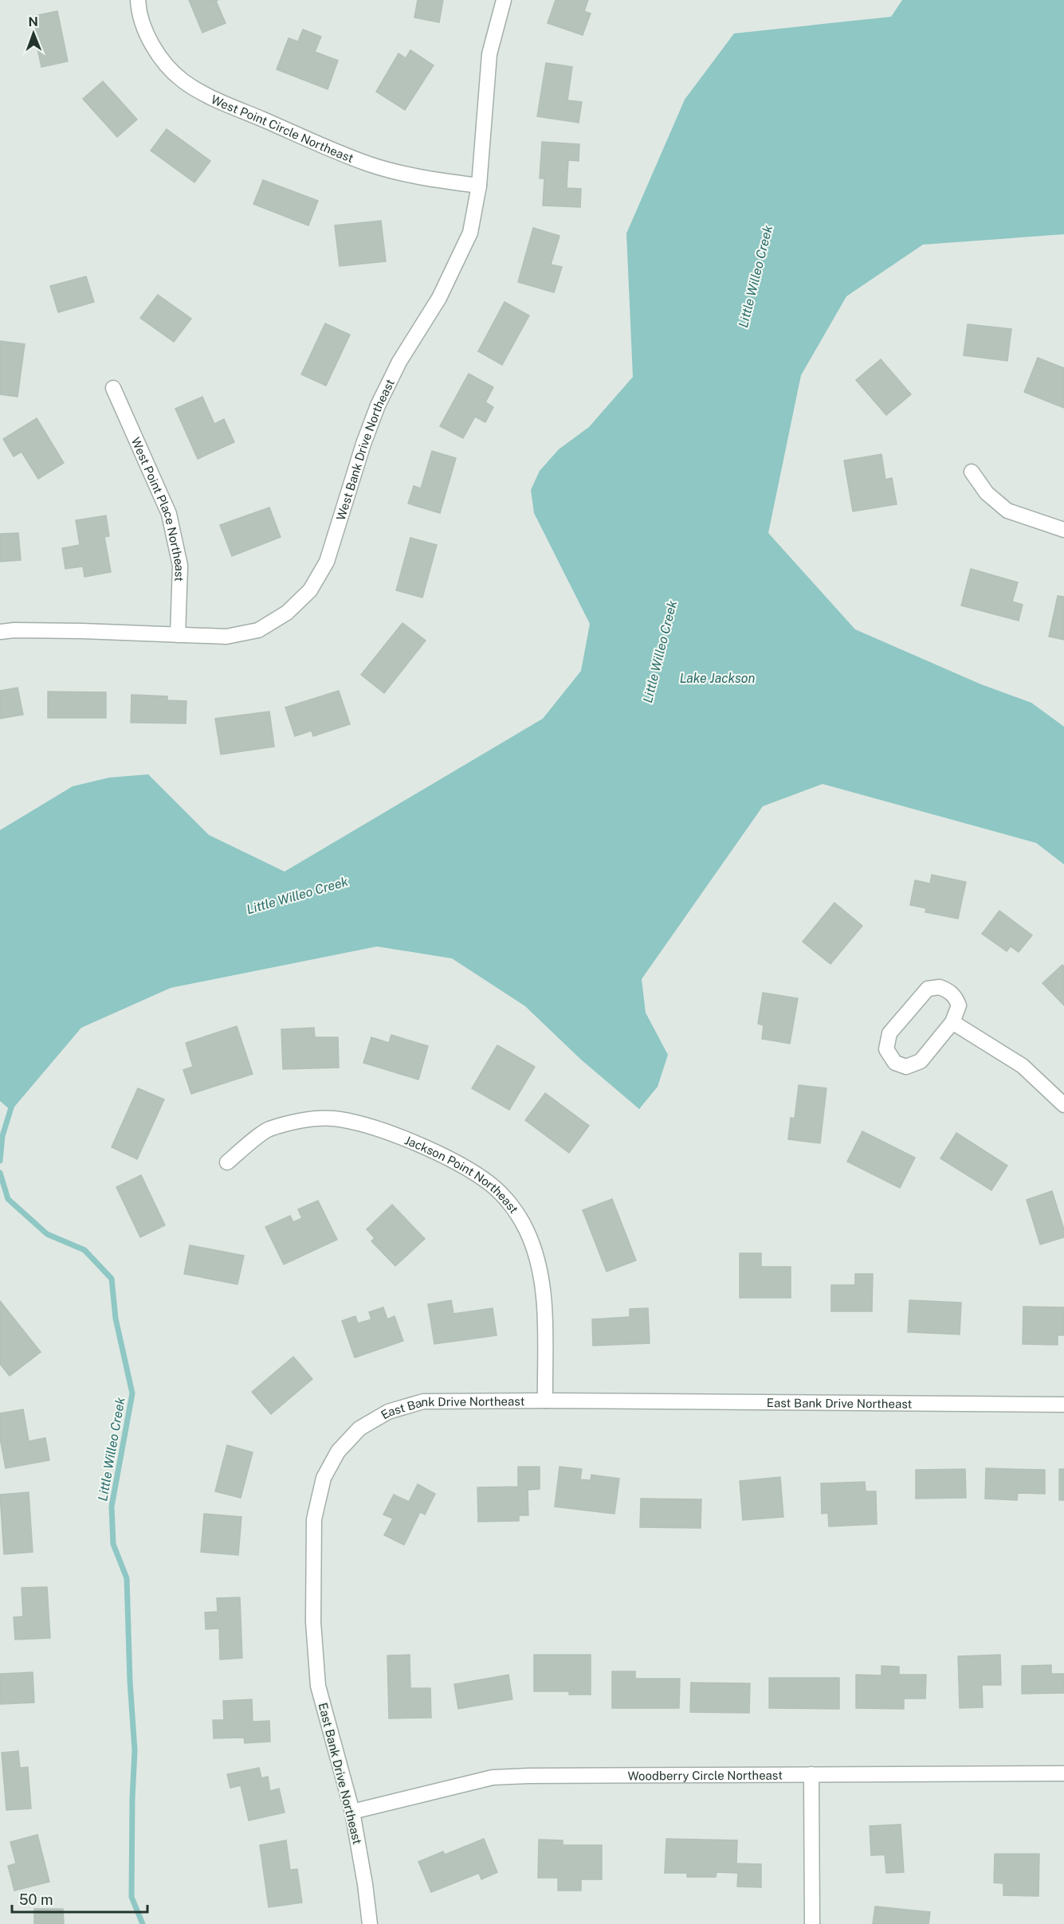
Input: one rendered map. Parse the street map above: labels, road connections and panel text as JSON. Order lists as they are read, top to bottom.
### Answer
{
  "streets": {
    "street": [
      "West Point Circle Northeast",
      "West Bank Drive Northeast",
      "West Point Place Northeast",
      "Jackson Point Northeast",
      "East Bank Drive Northeast",
      "Woodberry Circle Northeast"
    ]
  },
  "crossings": [
    ["West Point Circle Northeast", "West Bank Drive Northeast"],
    ["West Bank Drive Northeast", "West Point Place Northeast"],
    ["Jackson Point Northeast", "East Bank Drive Northeast"],
    ["East Bank Drive Northeast", "Woodberry Circle Northeast"]
  ],
  "water": ["Little Willeo Creek", "Lake Jackson"],
  "scale_bar": "50 m",
  "north": "top"
}
